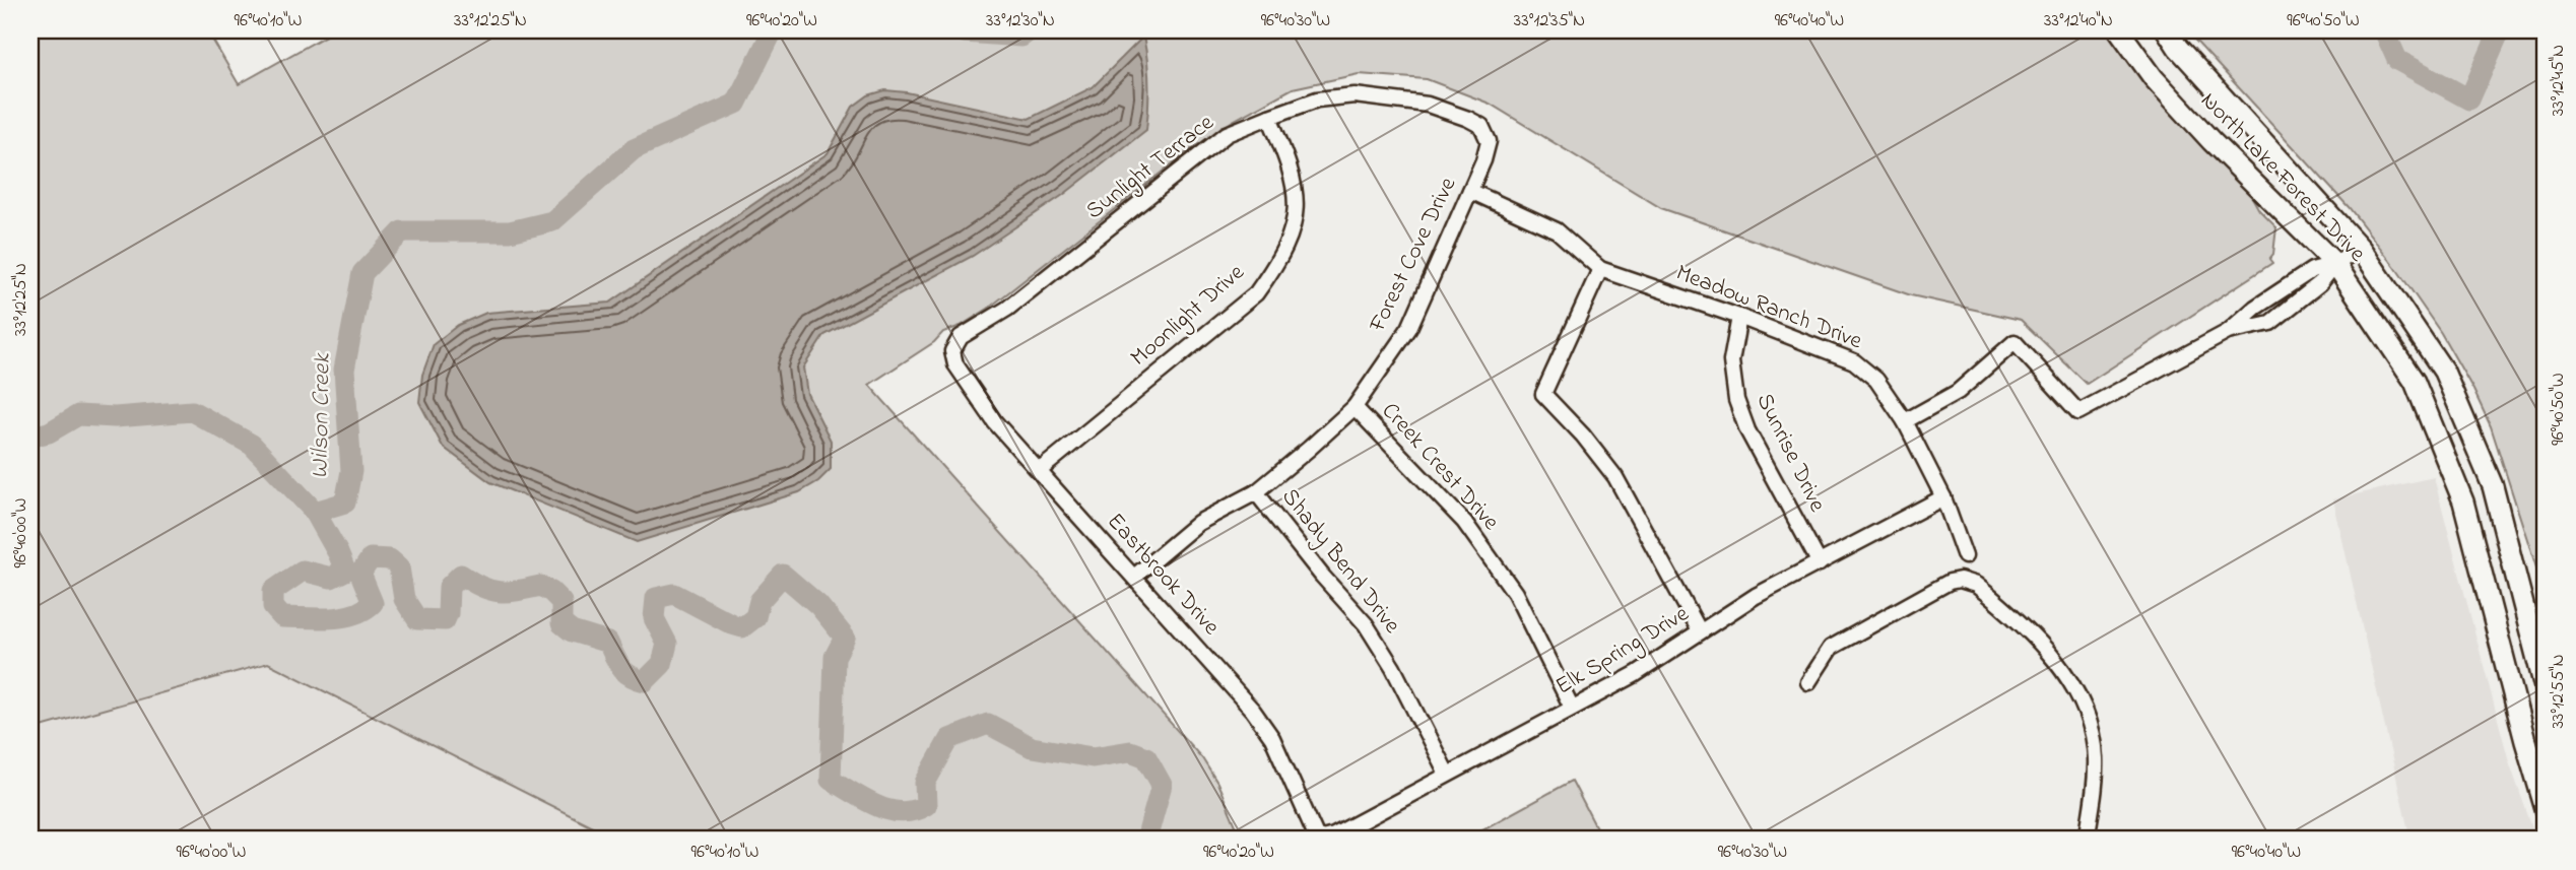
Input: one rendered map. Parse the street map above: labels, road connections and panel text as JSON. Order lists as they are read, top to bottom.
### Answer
{
  "streets": {
    "main road": ["North Lake Forest Drive"],
    "street": [
      "Sunlight Terrace",
      "Forest Cove Drive",
      "Meadow Ranch Drive",
      "Moonlight Drive",
      "Sunrise Drive",
      "Creek Crest Drive",
      "Shady Bend Drive",
      "Eastbrook Drive",
      "Elk Spring Drive"
    ]
  },
  "crossings": [
    ["Sunlight Terrace", "Forest Cove Drive"],
    ["Sunlight Terrace", "Moonlight Drive"],
    ["Sunlight Terrace", "Eastbrook Drive"],
    ["Forest Cove Drive", "Meadow Ranch Drive"],
    ["Forest Cove Drive", "Creek Crest Drive"],
    ["Forest Cove Drive", "Shady Bend Drive"],
    ["Forest Cove Drive", "Eastbrook Drive"],
    ["Meadow Ranch Drive", "Sunrise Drive"],
    ["Meadow Ranch Drive", "Elk Spring Drive"],
    ["Moonlight Drive", "Eastbrook Drive"],
    ["Sunrise Drive", "Elk Spring Drive"],
    ["Creek Crest Drive", "Elk Spring Drive"],
    ["Shady Bend Drive", "Elk Spring Drive"],
    ["Eastbrook Drive", "Elk Spring Drive"]
  ],
  "water": ["Wilson Creek"],
  "coordinates": [
    "96°40'10\"W",
    "33°12'25\"N",
    "96°40'20\"W",
    "33°12'30\"N",
    "96°40'30\"W",
    "33°12'35\"N",
    "96°40'40\"W",
    "33°12'40\"N",
    "96°40'50\"W",
    "33°12'45\"N",
    "96°40'00\"W",
    "33°12'55\"N"
  ]
}
